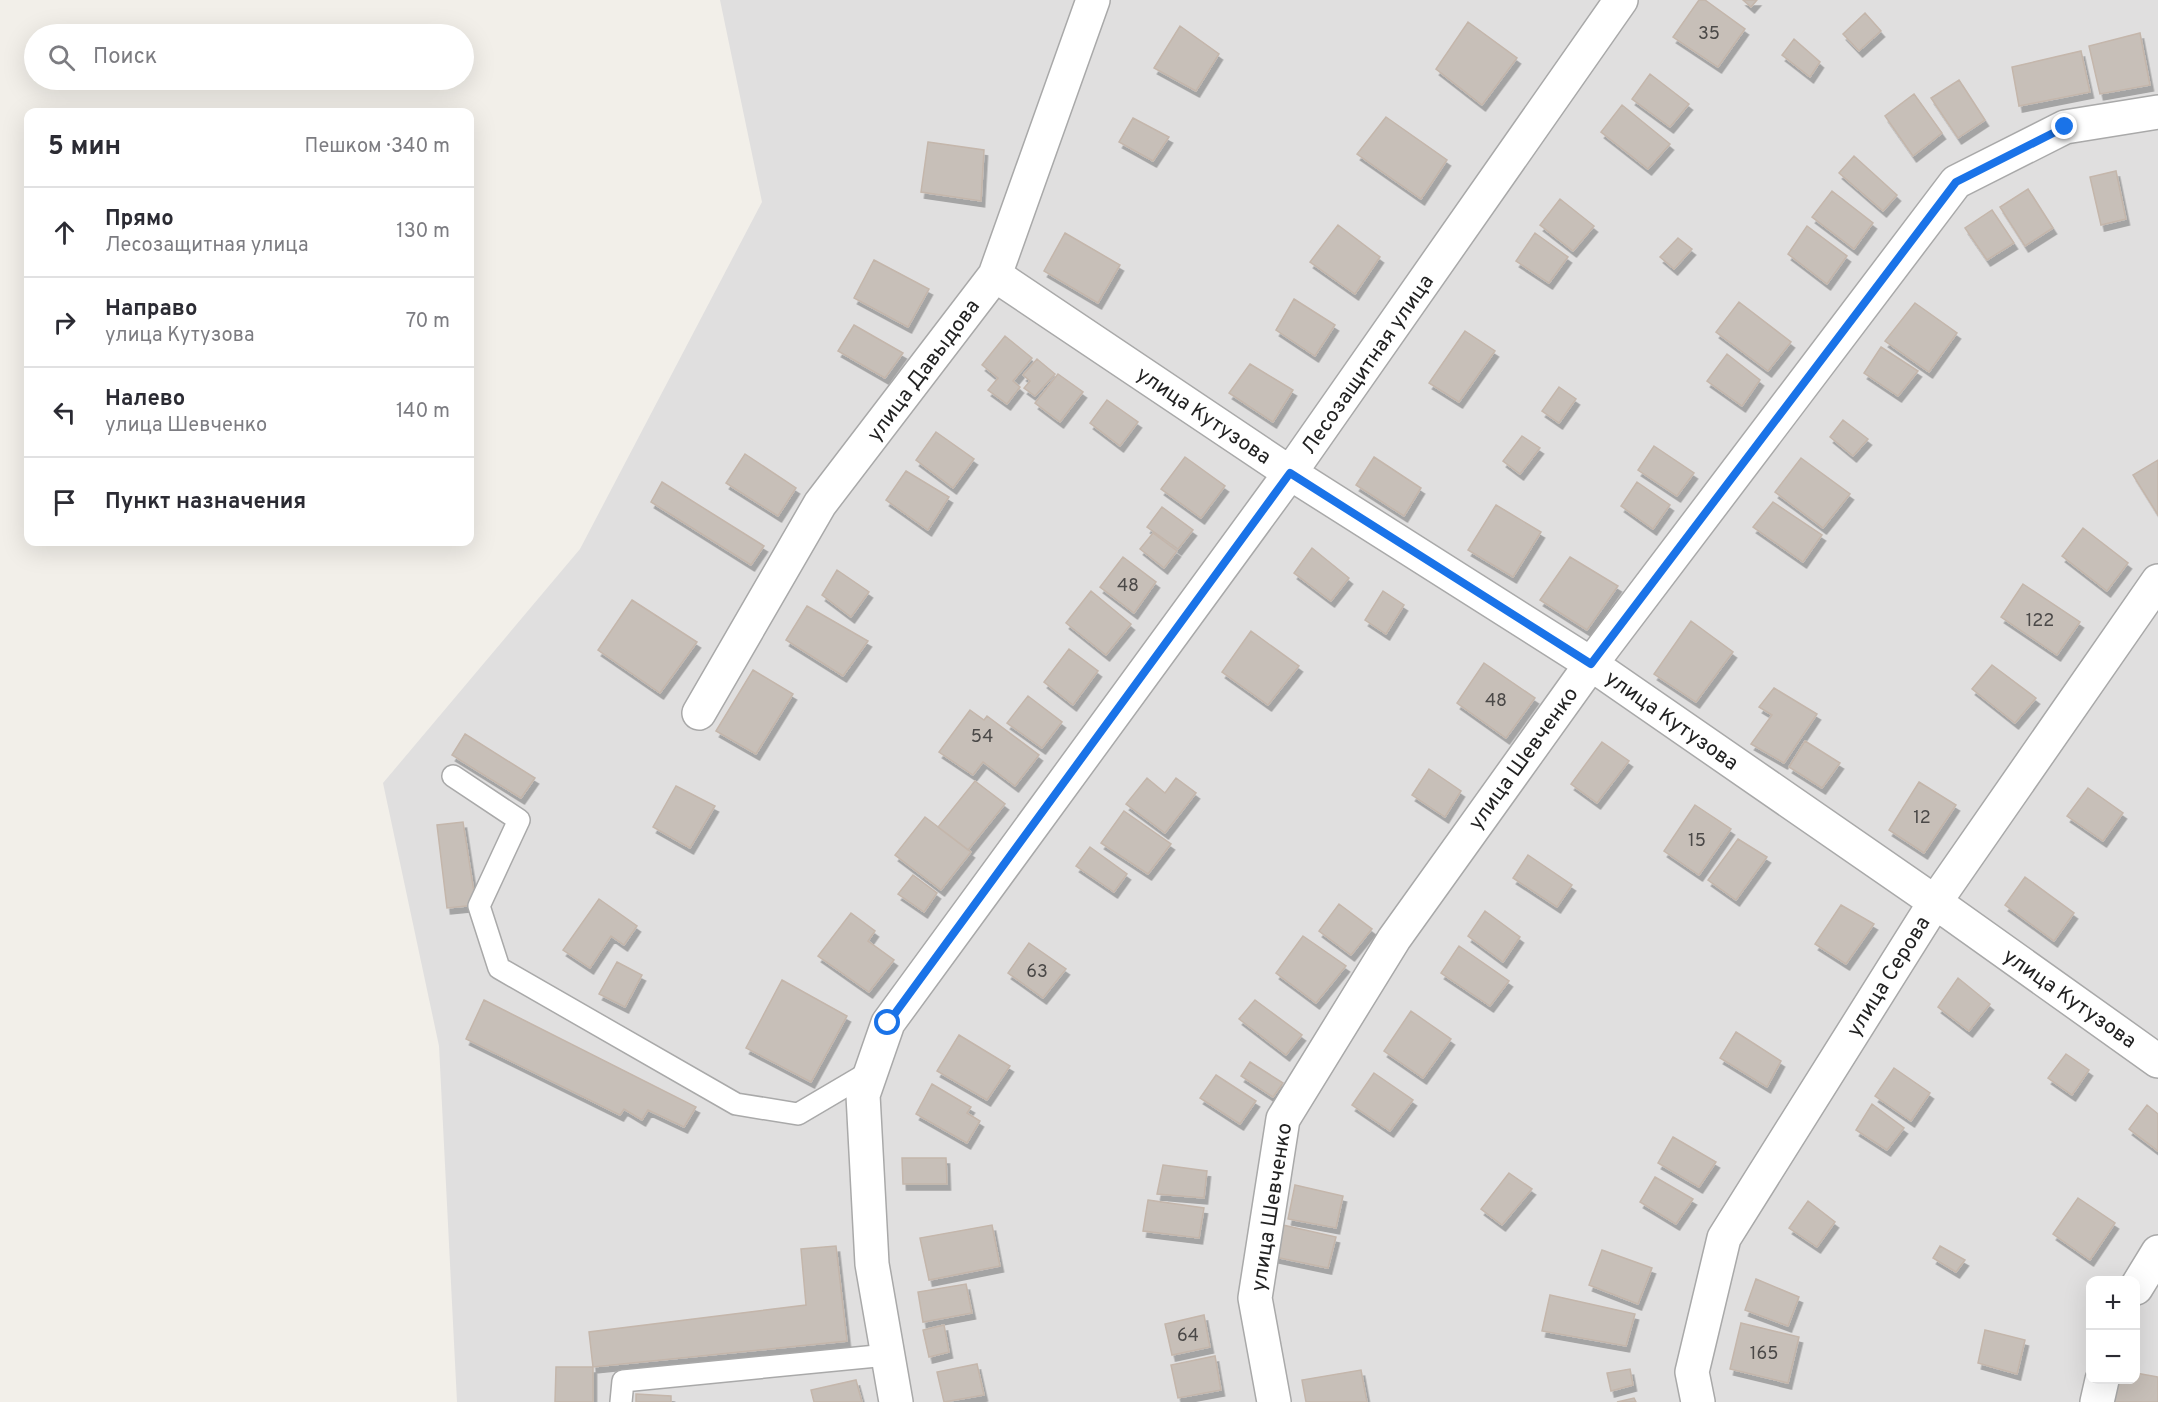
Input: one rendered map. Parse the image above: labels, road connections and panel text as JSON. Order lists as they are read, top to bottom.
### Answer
{
  "streets": {
    "street": [
      "Лесозащитная улица",
      "улица Давыдова",
      "улица Кутузова",
      "улица Шевченко",
      "улица Серова"
    ]
  },
  "crossings": [
    ["Лесозащитная улица", "улица Кутузова"],
    ["улица Давыдова", "улица Кутузова"],
    ["улица Кутузова", "улица Шевченко"],
    ["улица Кутузова", "улица Серова"]
  ],
  "house_numbers": [
    "35",
    "48",
    "122",
    "48",
    "54",
    "12",
    "15",
    "63",
    "64",
    "165"
  ],
  "page": {
    "search": "Поиск",
    "heading": ["5 мин", "Пешком · 340 m"],
    "list": [
      ["Прямо", "Лесозащитная улица", "130 m"],
      ["Направо", "улица Кутузова", "70 m"],
      ["Налево", "улица Шевченко", "140 m"],
      "Пункт назначения"
    ],
    "map_buttons": ["+", "−"]
  }
}
